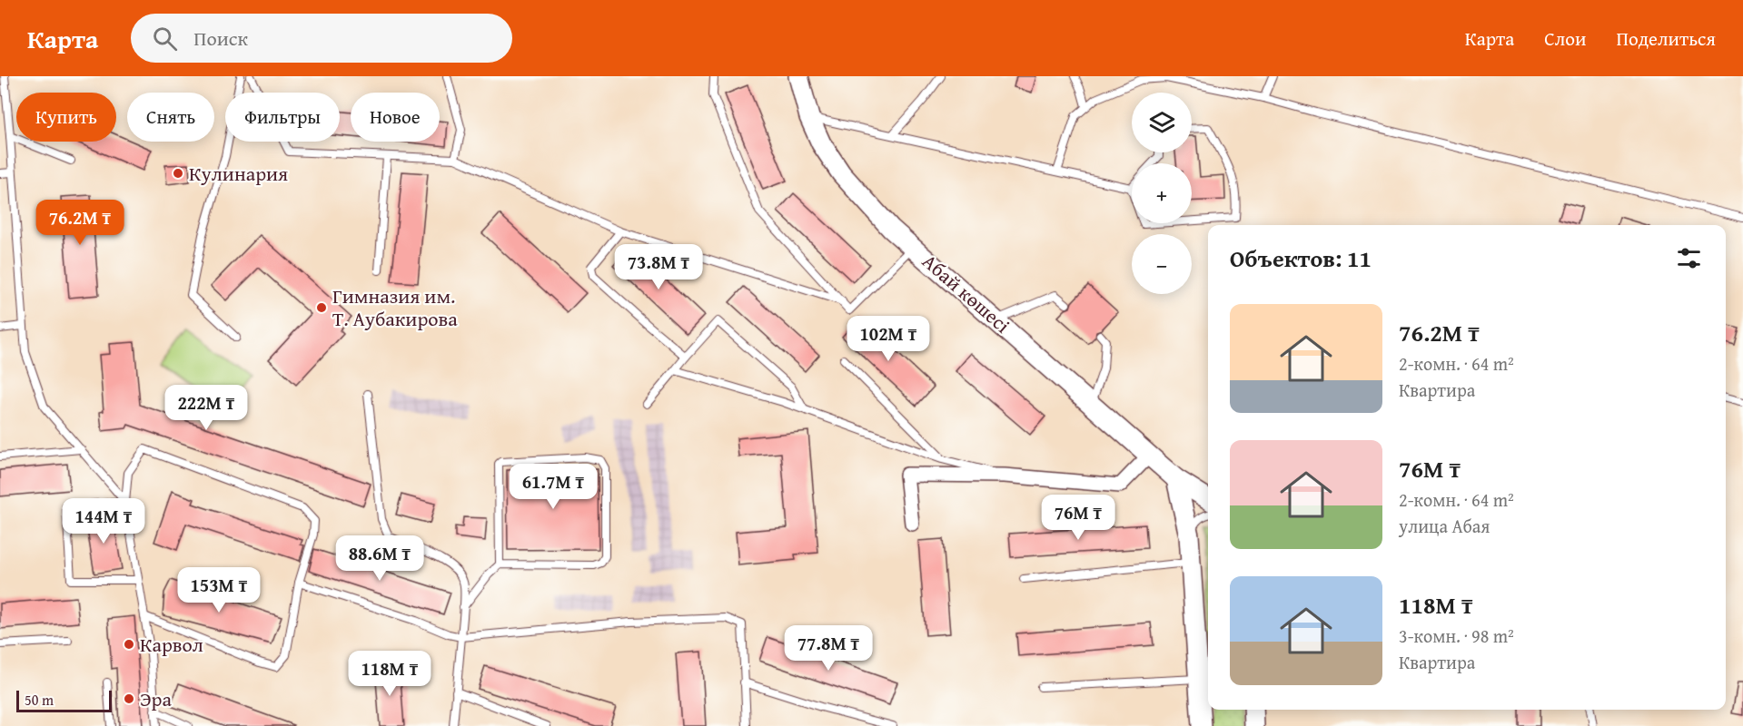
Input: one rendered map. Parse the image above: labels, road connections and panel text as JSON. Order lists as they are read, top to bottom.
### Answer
{
  "streets": {
    "street": ["Абай көшесі"]
  },
  "places": [
    "Кулинария",
    "Гимназия им. Т. Аубакирова",
    "Карвол",
    "Эра"
  ],
  "scale_bar": "50 m",
  "page": {
    "header": "Карта",
    "search": "Поиск",
    "nav": ["Карта", "Слои", "Поделиться"],
    "map_buttons": ["+", "−"],
    "chip": [
      "Купить",
      "Снять",
      "Фильтры",
      "Новое"
    ],
    "price": [
      "76.2M ₸",
      "73.8M ₸",
      "102M ₸",
      "222M ₸",
      "61.7M ₸",
      "76M ₸",
      "144M ₸",
      "88.6M ₸",
      "153M ₸",
      "77.8M ₸",
      "118M ₸"
    ],
    "heading": "Объектов: 11",
    "list": [
      {
        "name": "76.2M ₸",
        "note": "2-комн. · 64 m² · Квартира"
      },
      {
        "name": "76M ₸",
        "note": "2-комн. · 64 m² · улица Абая"
      },
      {
        "name": "118M ₸",
        "note": "3-комн. · 98 m² · Квартира"
      }
    ],
    "scale": "50 m"
  }
}
